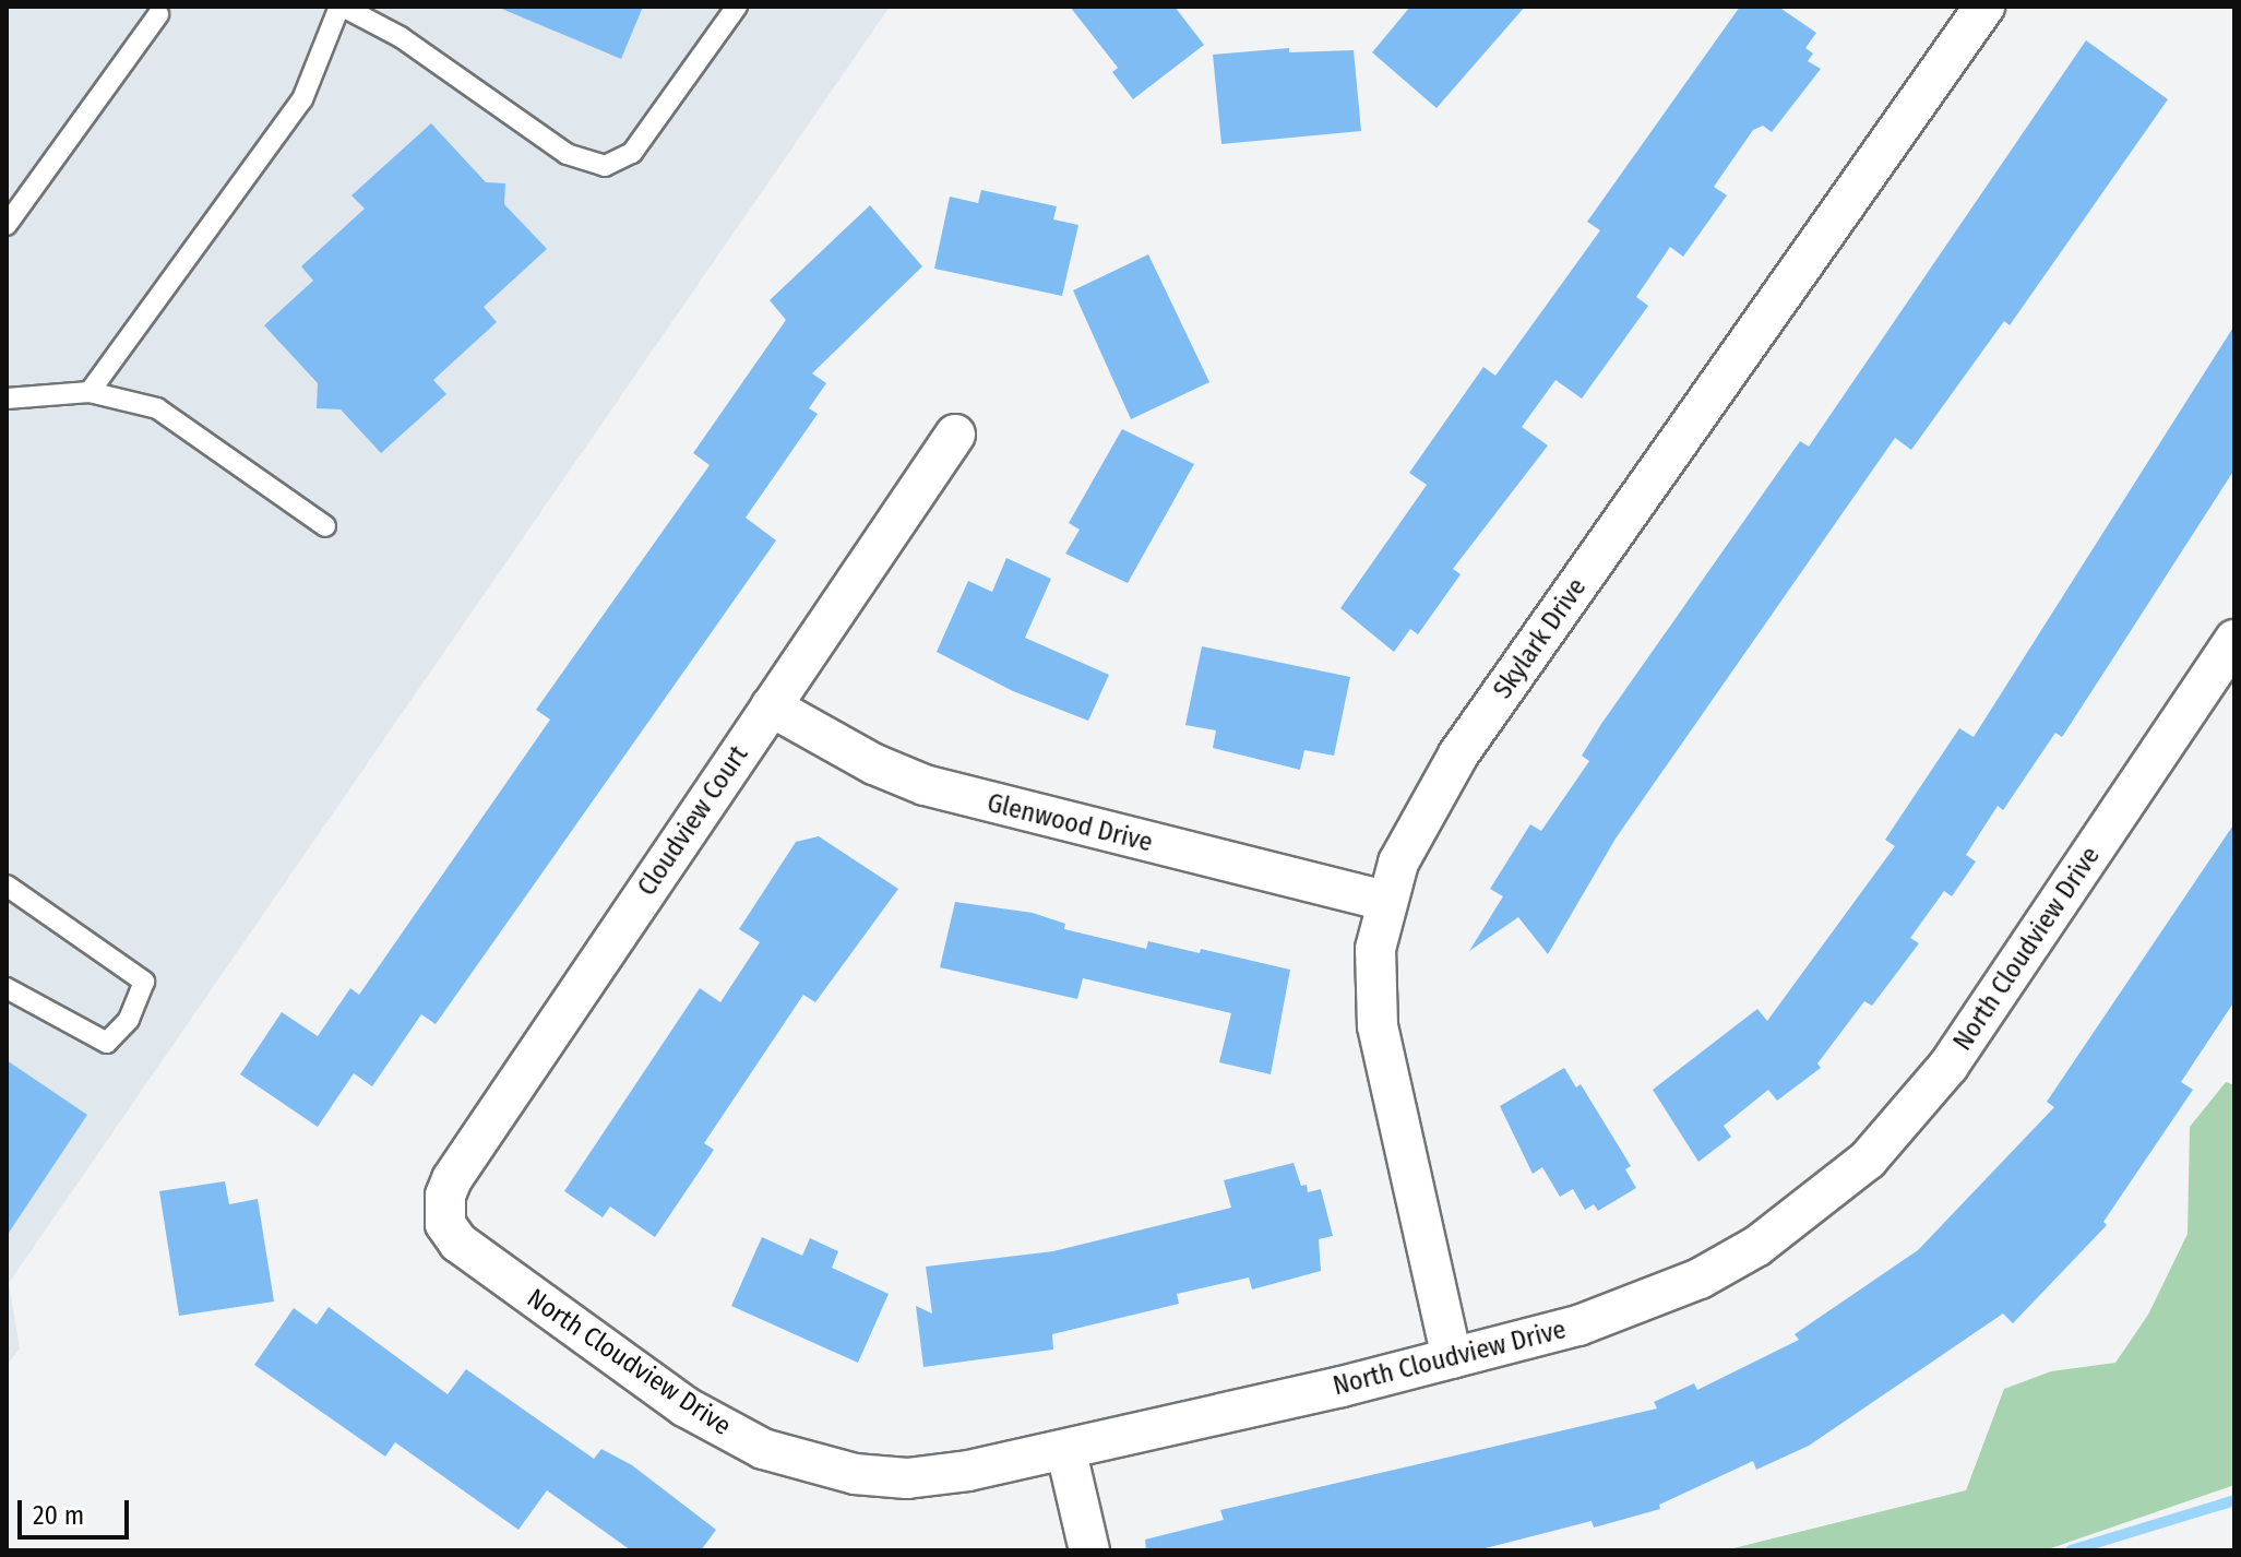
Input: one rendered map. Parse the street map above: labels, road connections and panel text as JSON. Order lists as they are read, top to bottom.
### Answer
{
  "streets": {
    "street": [
      "Skylark Drive",
      "Cloudview Court",
      "Glenwood Drive",
      "North Cloudview Drive"
    ]
  },
  "crossings": [
    ["Skylark Drive", "Glenwood Drive"],
    ["Skylark Drive", "North Cloudview Drive"],
    ["Cloudview Court", "Glenwood Drive"],
    ["Cloudview Court", "North Cloudview Drive"]
  ],
  "scale_bar": "20 m"
}
